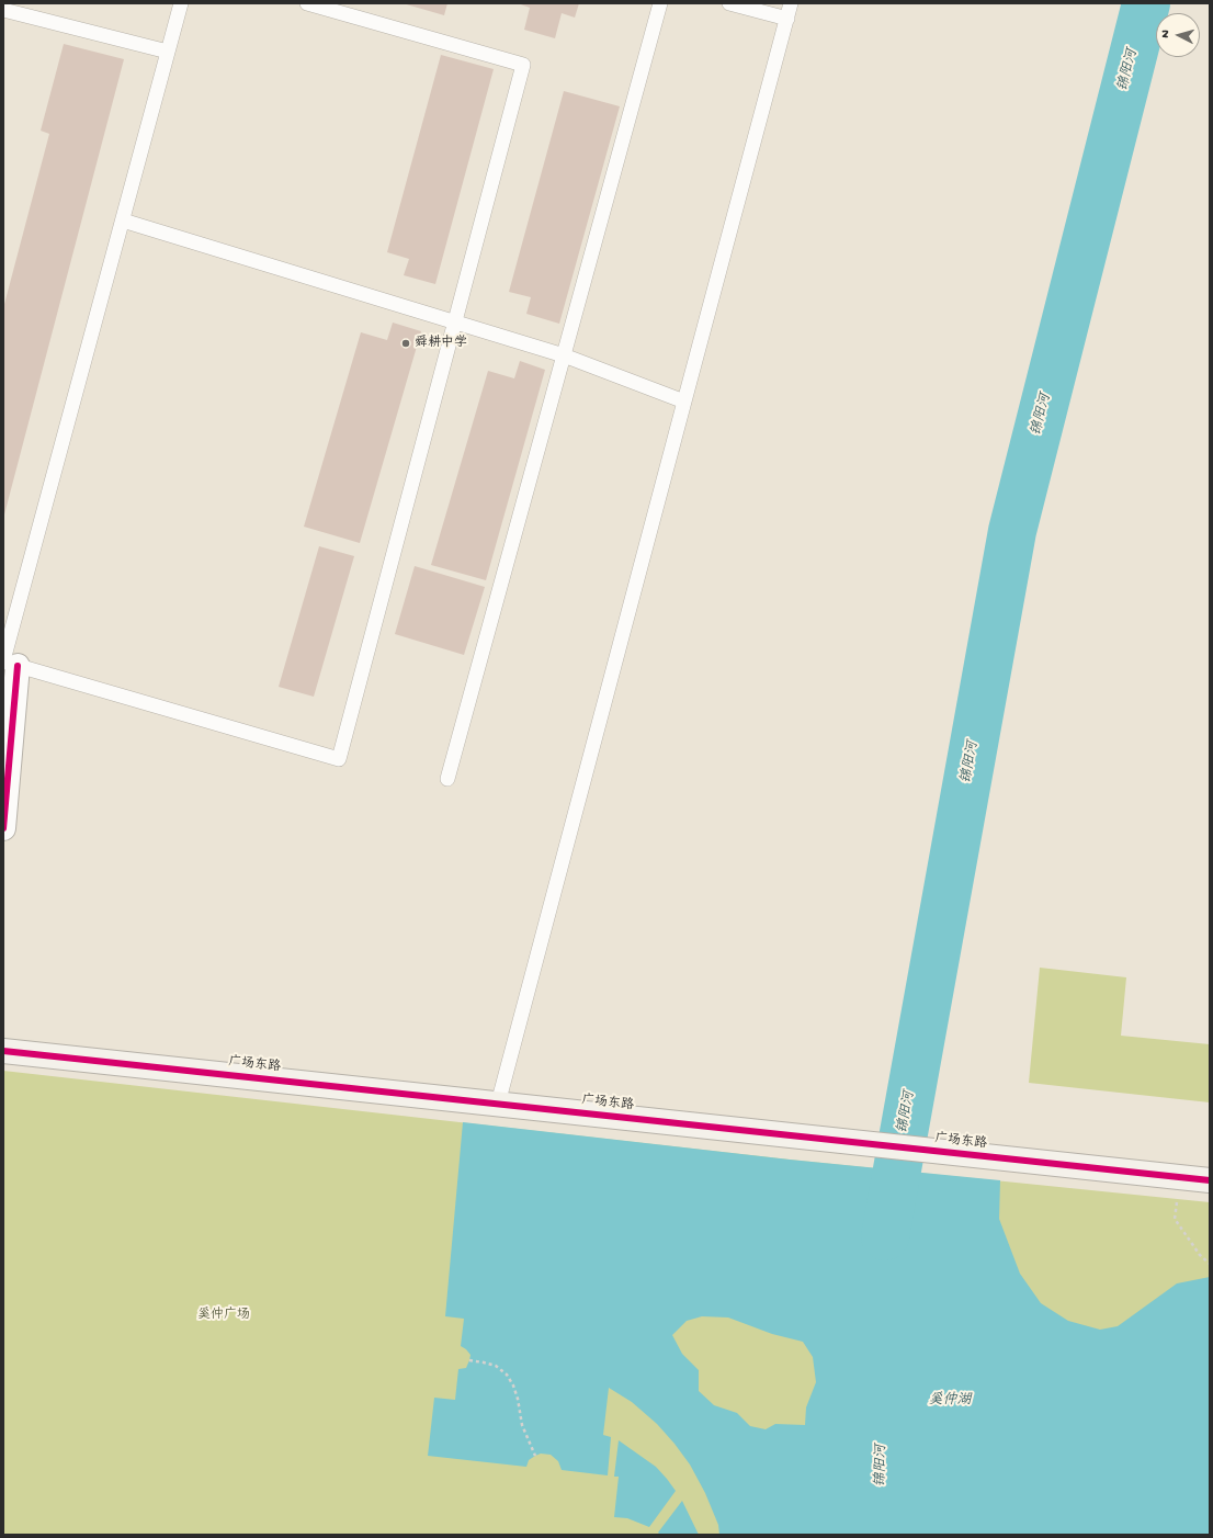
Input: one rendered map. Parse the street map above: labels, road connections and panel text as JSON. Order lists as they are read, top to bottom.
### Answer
{
  "streets": {
    "street": ["广场东路"]
  },
  "water": ["锦阳河", "奚仲湖"],
  "parks": ["奚仲广场"],
  "places": ["舜耕中学"],
  "north": "left"
}
